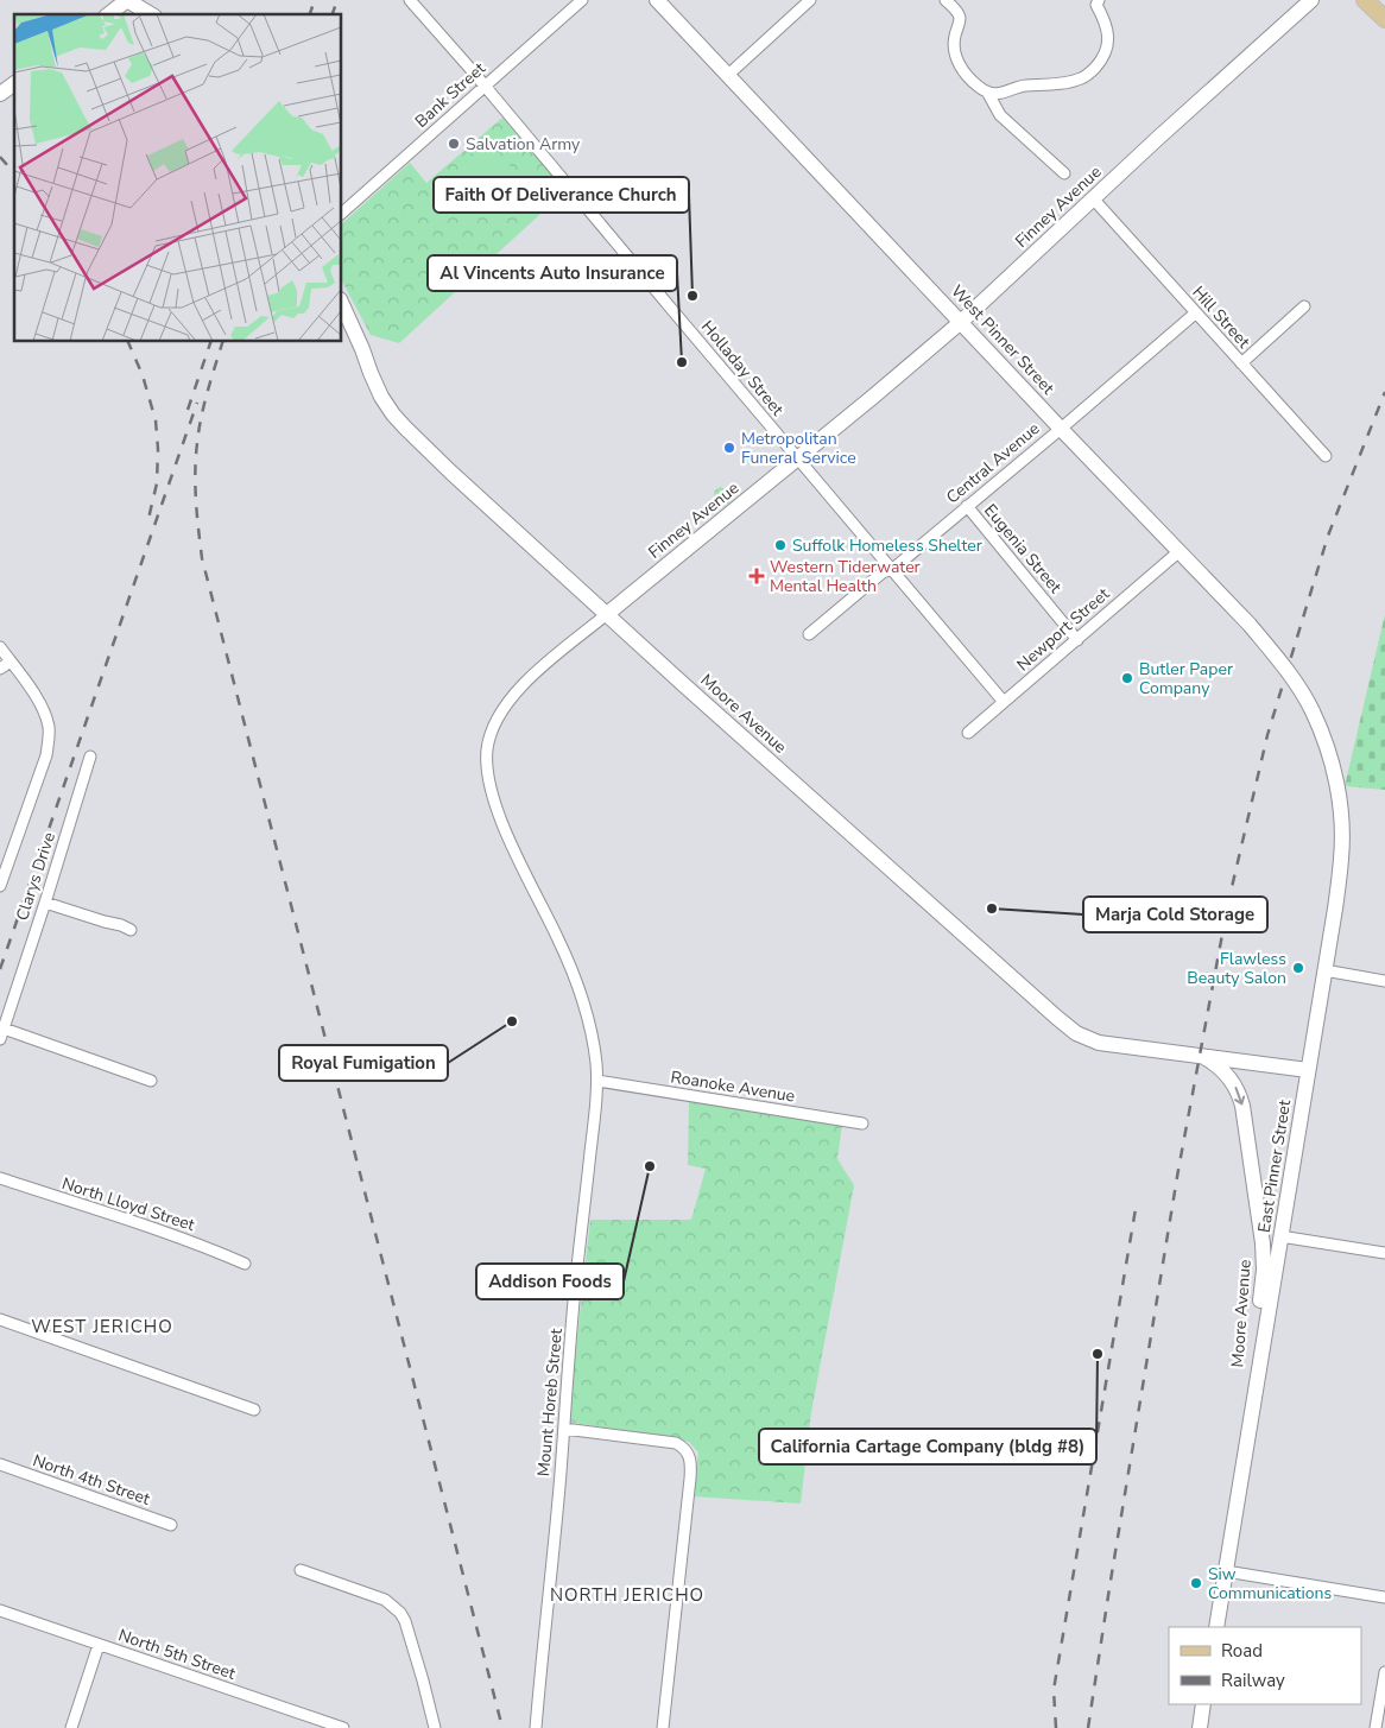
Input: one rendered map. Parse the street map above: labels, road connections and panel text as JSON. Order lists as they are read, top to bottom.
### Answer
{
  "streets": {
    "street": [
      "Bank Street",
      "Finney Avenue",
      "Hill Street",
      "West Pinner Street",
      "Holladay Street",
      "Central Avenue",
      "Eugenia Street",
      "Newport Street",
      "Moore Avenue",
      "Clarys Drive",
      "Roanoke Avenue",
      "East Pinner Street",
      "North Lloyd Street",
      "Mount Horeb Street",
      "North 4th Street",
      "North 5th Street"
    ]
  },
  "crossings": [
    ["Bank Street", "Holladay Street"],
    ["Finney Avenue", "Hill Street"],
    ["Finney Avenue", "West Pinner Street"],
    ["Finney Avenue", "Holladay Street"],
    ["Finney Avenue", "Moore Avenue"],
    ["Finney Avenue", "Roanoke Avenue"],
    ["Finney Avenue", "Mount Horeb Street"],
    ["Hill Street", "Central Avenue"],
    ["West Pinner Street", "Central Avenue"],
    ["West Pinner Street", "Newport Street"],
    ["West Pinner Street", "East Pinner Street"],
    ["Holladay Street", "Central Avenue"],
    ["Holladay Street", "Newport Street"],
    ["Central Avenue", "Eugenia Street"],
    ["Eugenia Street", "Newport Street"],
    ["Moore Avenue", "East Pinner Street"],
    ["Roanoke Avenue", "Mount Horeb Street"]
  ],
  "districts": ["WEST JERICHO", "NORTH JERICHO"],
  "places": {
    "other": [
      "Salvation Army",
      "Faith Of Deliverance Church",
      "Al Vincents Auto Insurance",
      "Metropolitan Funeral Service",
      "Suffolk Homeless Shelter",
      "Butler Paper Company",
      "Marja Cold Storage",
      "Flawless Beauty Salon",
      "Royal Fumigation",
      "Addison Foods",
      "California Cartage Company (bldg #8)",
      "Siw Communications"
    ],
    "health": ["Western Tiderwater Mental Health"]
  },
  "legend": ["Road", "Railway"]
}
